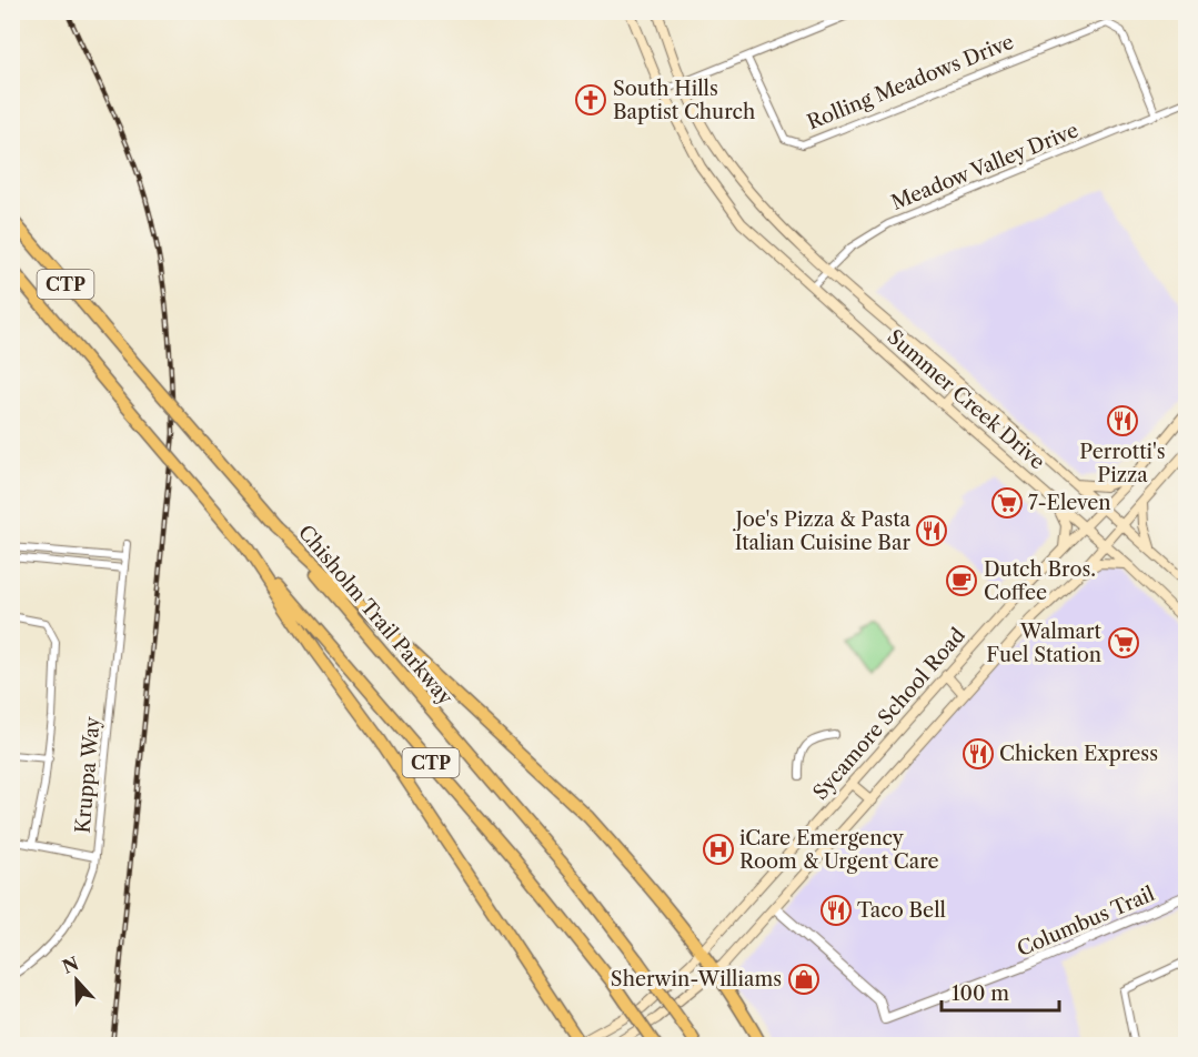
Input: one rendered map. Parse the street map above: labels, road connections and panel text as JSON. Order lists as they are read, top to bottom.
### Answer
{
  "streets": {
    "highway": ["CTP", "Chisholm Trail Parkway"],
    "main road": ["Summer Creek Drive", "Sycamore School Road"],
    "street": [
      "Rolling Meadows Drive",
      "Meadow Valley Drive",
      "Kruppa Way",
      "Columbus Trail"
    ]
  },
  "crossings": [
    ["Rolling Meadows Drive", "Meadow Valley Drive"],
    ["Meadow Valley Drive", "Summer Creek Drive"],
    ["Summer Creek Drive", "Sycamore School Road"]
  ],
  "places": {
    "church": ["South Hills Baptist Church"],
    "restaurant": [
      "Perrotti's Pizza",
      "Joe's Pizza & Pasta Italian Cuisine Bar",
      "Chicken Express",
      "Taco Bell"
    ],
    "supermarket": ["7-Eleven", "Walmart Fuel Station"],
    "cafe": ["Dutch Bros. Coffee"],
    "hospital": ["iCare Emergency Room & Urgent Care"],
    "shop": ["Sherwin-Williams"]
  },
  "scale_bar": "100 m",
  "north": "top"
}
